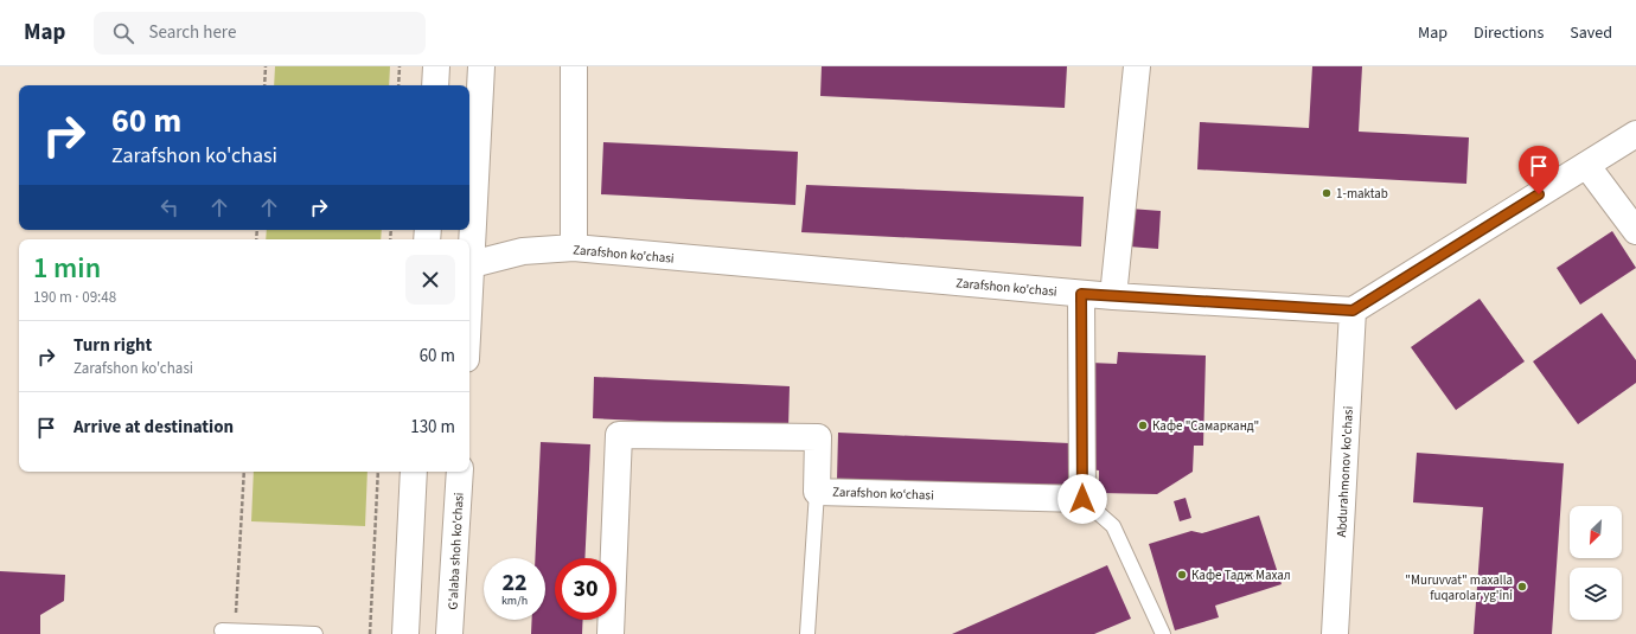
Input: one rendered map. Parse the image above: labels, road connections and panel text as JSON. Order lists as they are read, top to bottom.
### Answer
{
  "streets": {
    "street": [
      "Zarafshon ko'chasi",
      "Abdurahmonov ko'chasi",
      "Zarafshon ko‘chasi",
      "G'alaba shoh ko'chasi"
    ]
  },
  "crossings": [
    ["Zarafshon ko'chasi", "Abdurahmonov ko'chasi"]
  ],
  "places": [
    "1-maktab",
    "Кафе \"Самарканд\"",
    "Кафе Тадж Махал",
    "\"Muruvvat\" maxalla fuqarolar yg'ini"
  ],
  "north": "bottom left",
  "page": {
    "header": "Map",
    "search": "Search here",
    "nav": ["Map", "Directions", "Saved"],
    "turn": ["60 m", "Zarafshon ko'chasi"],
    "heading": ["1 min", "190 m · 09:48"],
    "list": [
      {
        "name": "Turn right",
        "note": "Zarafshon ko'chasi",
        "value": "60 m"
      },
      {
        "name": "Arrive at destination",
        "value": "130 m"
      }
    ],
    "speed": "22 km/h",
    "limit": "30"
  }
}
